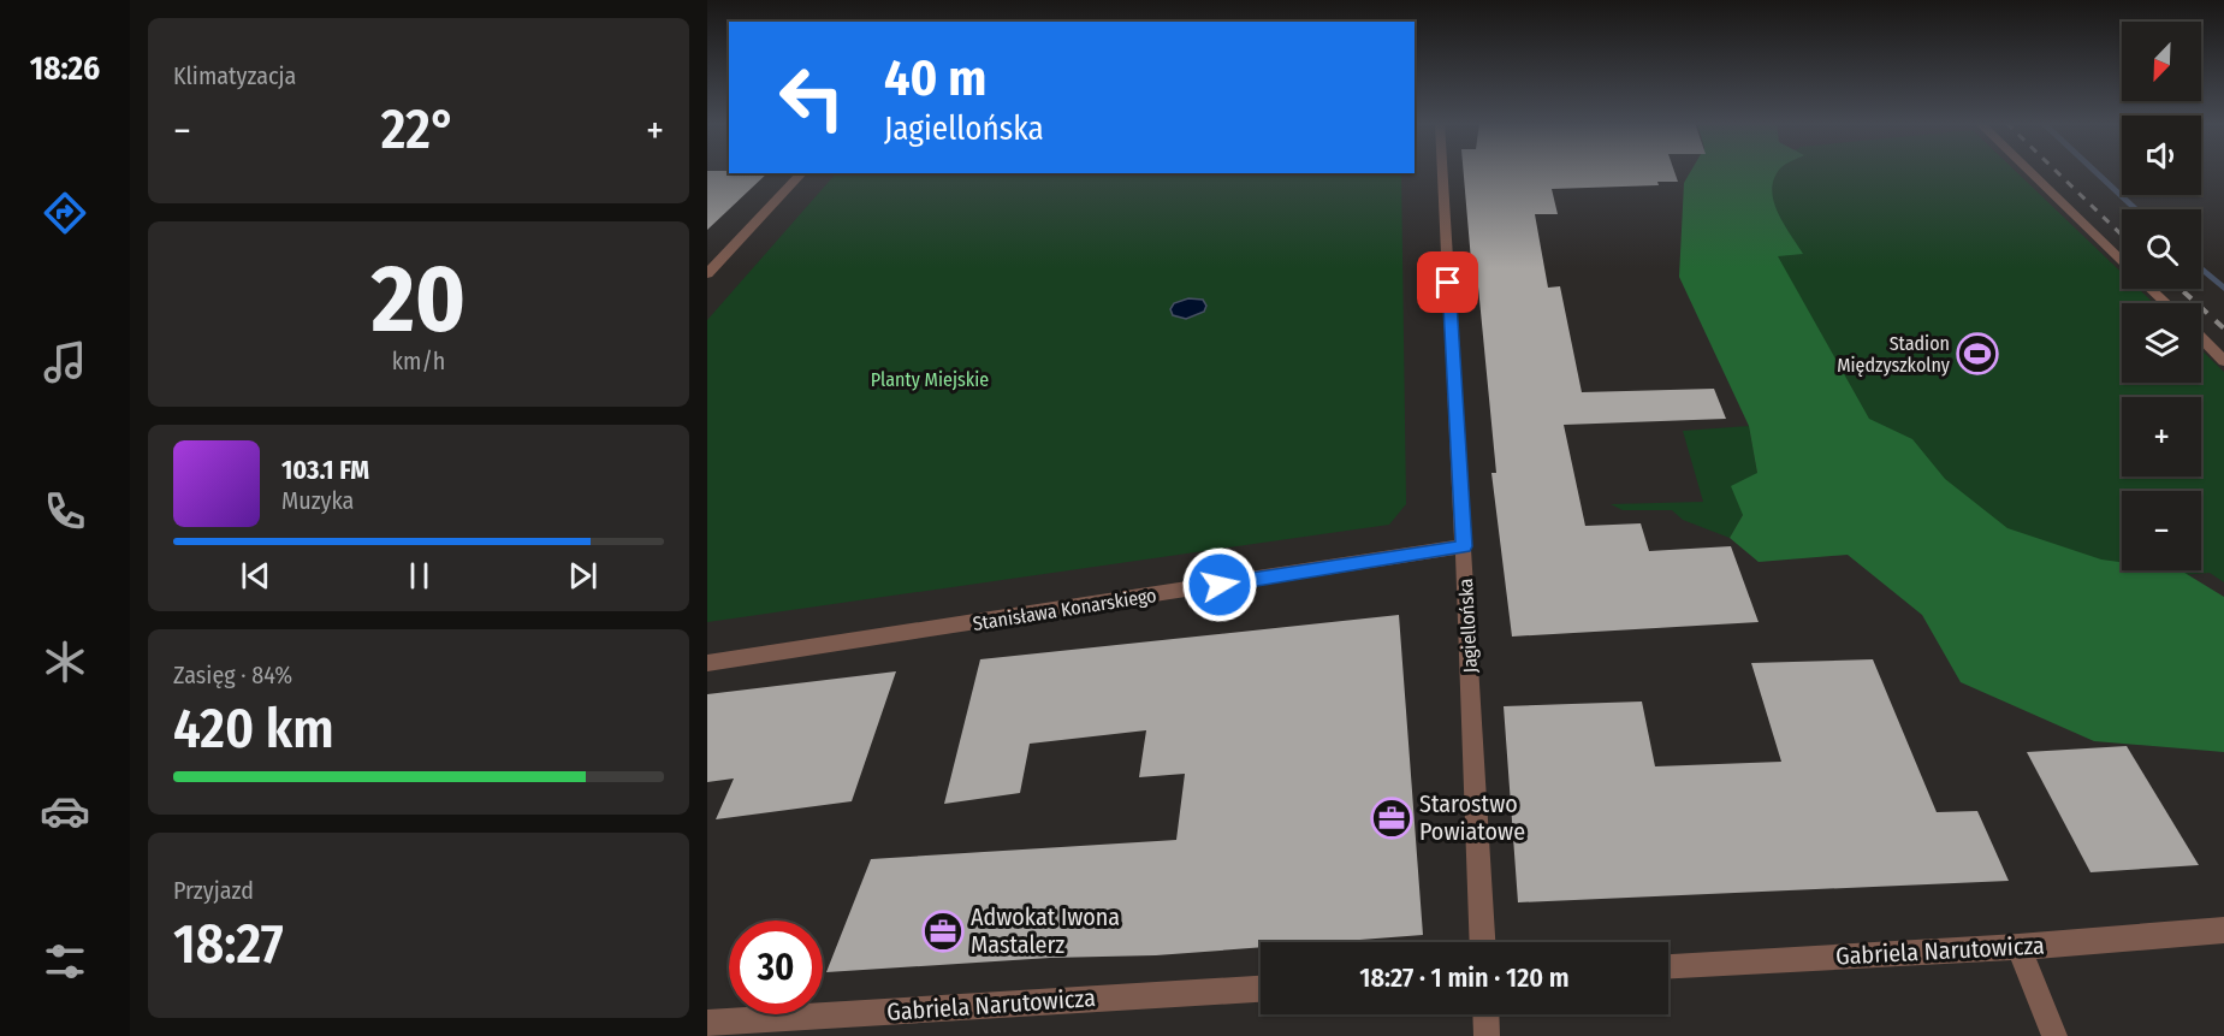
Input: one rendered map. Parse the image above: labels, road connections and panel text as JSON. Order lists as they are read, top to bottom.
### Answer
{
  "streets": {
    "street": ["Stanisława Konarskiego", "Jagiellońska", "Gabriela Narutowicza"]
  },
  "crossings": [
    ["Stanisława Konarskiego", "Jagiellońska"]
  ],
  "parks": ["Planty Miejskie"],
  "places": {
    "sports": ["Stadion Międzyszkolny"],
    "office": ["Starostwo Powiatowe", "Adwokat Iwona Mastalerz"]
  },
  "north": "bottom left",
  "page": {
    "tabs": "18:26",
    "tile": [
      "Klimatyzacja",
      ["20", "km/h"],
      ["Zasięg · 84%", "420 km"],
      ["Przyjazd", "18:27"]
    ],
    "map_buttons": ["+", "−"],
    "turn": ["40 m", "Jagiellońska"],
    "heat": ["−", "22°", "+"],
    "song": ["103.1 FM", "Muzyka"],
    "limit": "30",
    "trip": "18:27 · 1 min · 120 m"
  }
}
